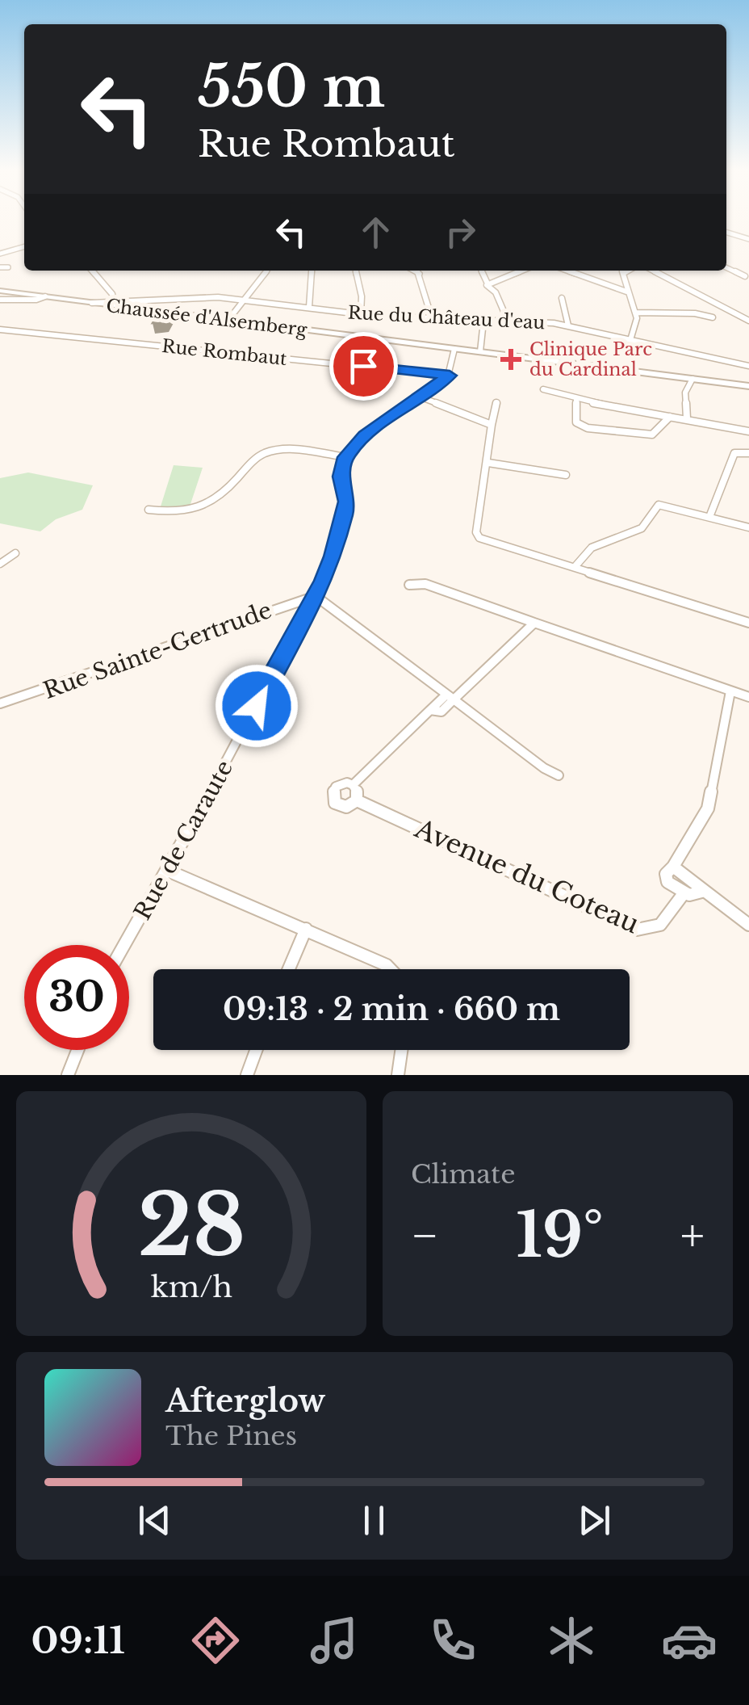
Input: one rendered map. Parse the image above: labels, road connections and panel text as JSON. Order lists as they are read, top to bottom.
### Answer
{
  "streets": {
    "main road": ["Chaussée d'Alsemberg"],
    "street": [
      "Rue du Château d'eau",
      "Rue Rombaut",
      "Rue Sainte-Gertrude",
      "Rue de Caraute",
      "Avenue du Coteau"
    ]
  },
  "crossings": [
    ["Chaussée d'Alsemberg", "Rue du Château d'eau"],
    ["Rue Sainte-Gertrude", "Rue de Caraute"]
  ],
  "places": {
    "health": ["Clinique Parc du Cardinal"]
  },
  "page": {
    "turn": ["550 m", "Rue Rombaut"],
    "limit": "30",
    "trip": "09:13 · 2 min · 660 m",
    "tile": "Climate",
    "heat": ["−", "19°", "+"],
    "song": ["Afterglow", "The Pines"],
    "tabs": "09:11",
    "gauge": ["28", "km/h"]
  }
}
